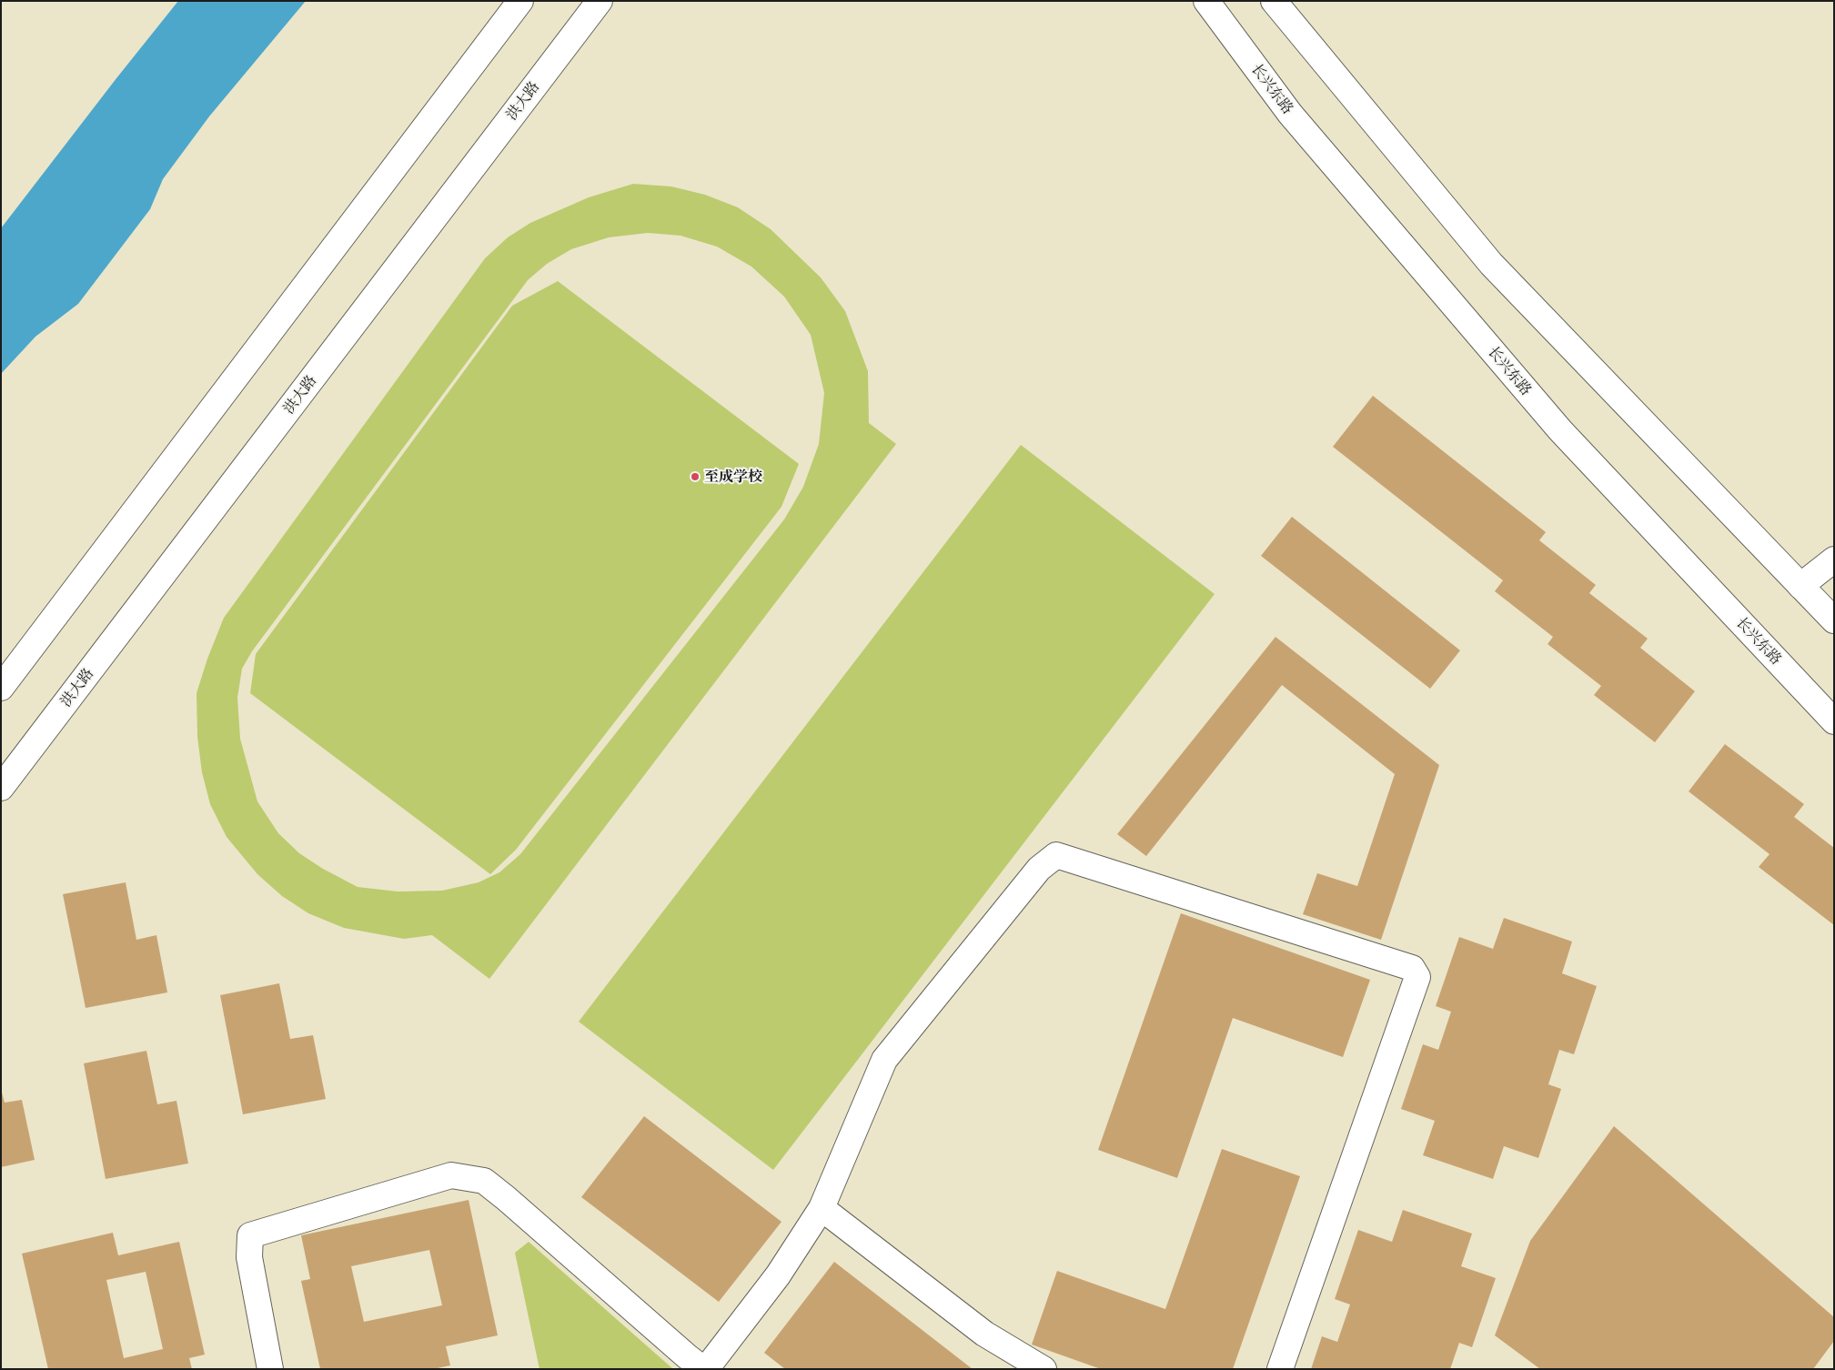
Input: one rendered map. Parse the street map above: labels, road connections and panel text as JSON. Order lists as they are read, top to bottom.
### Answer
{
  "streets": {
    "main road": ["长兴东路", "洪大路"]
  },
  "places": ["至成学校"]
}
